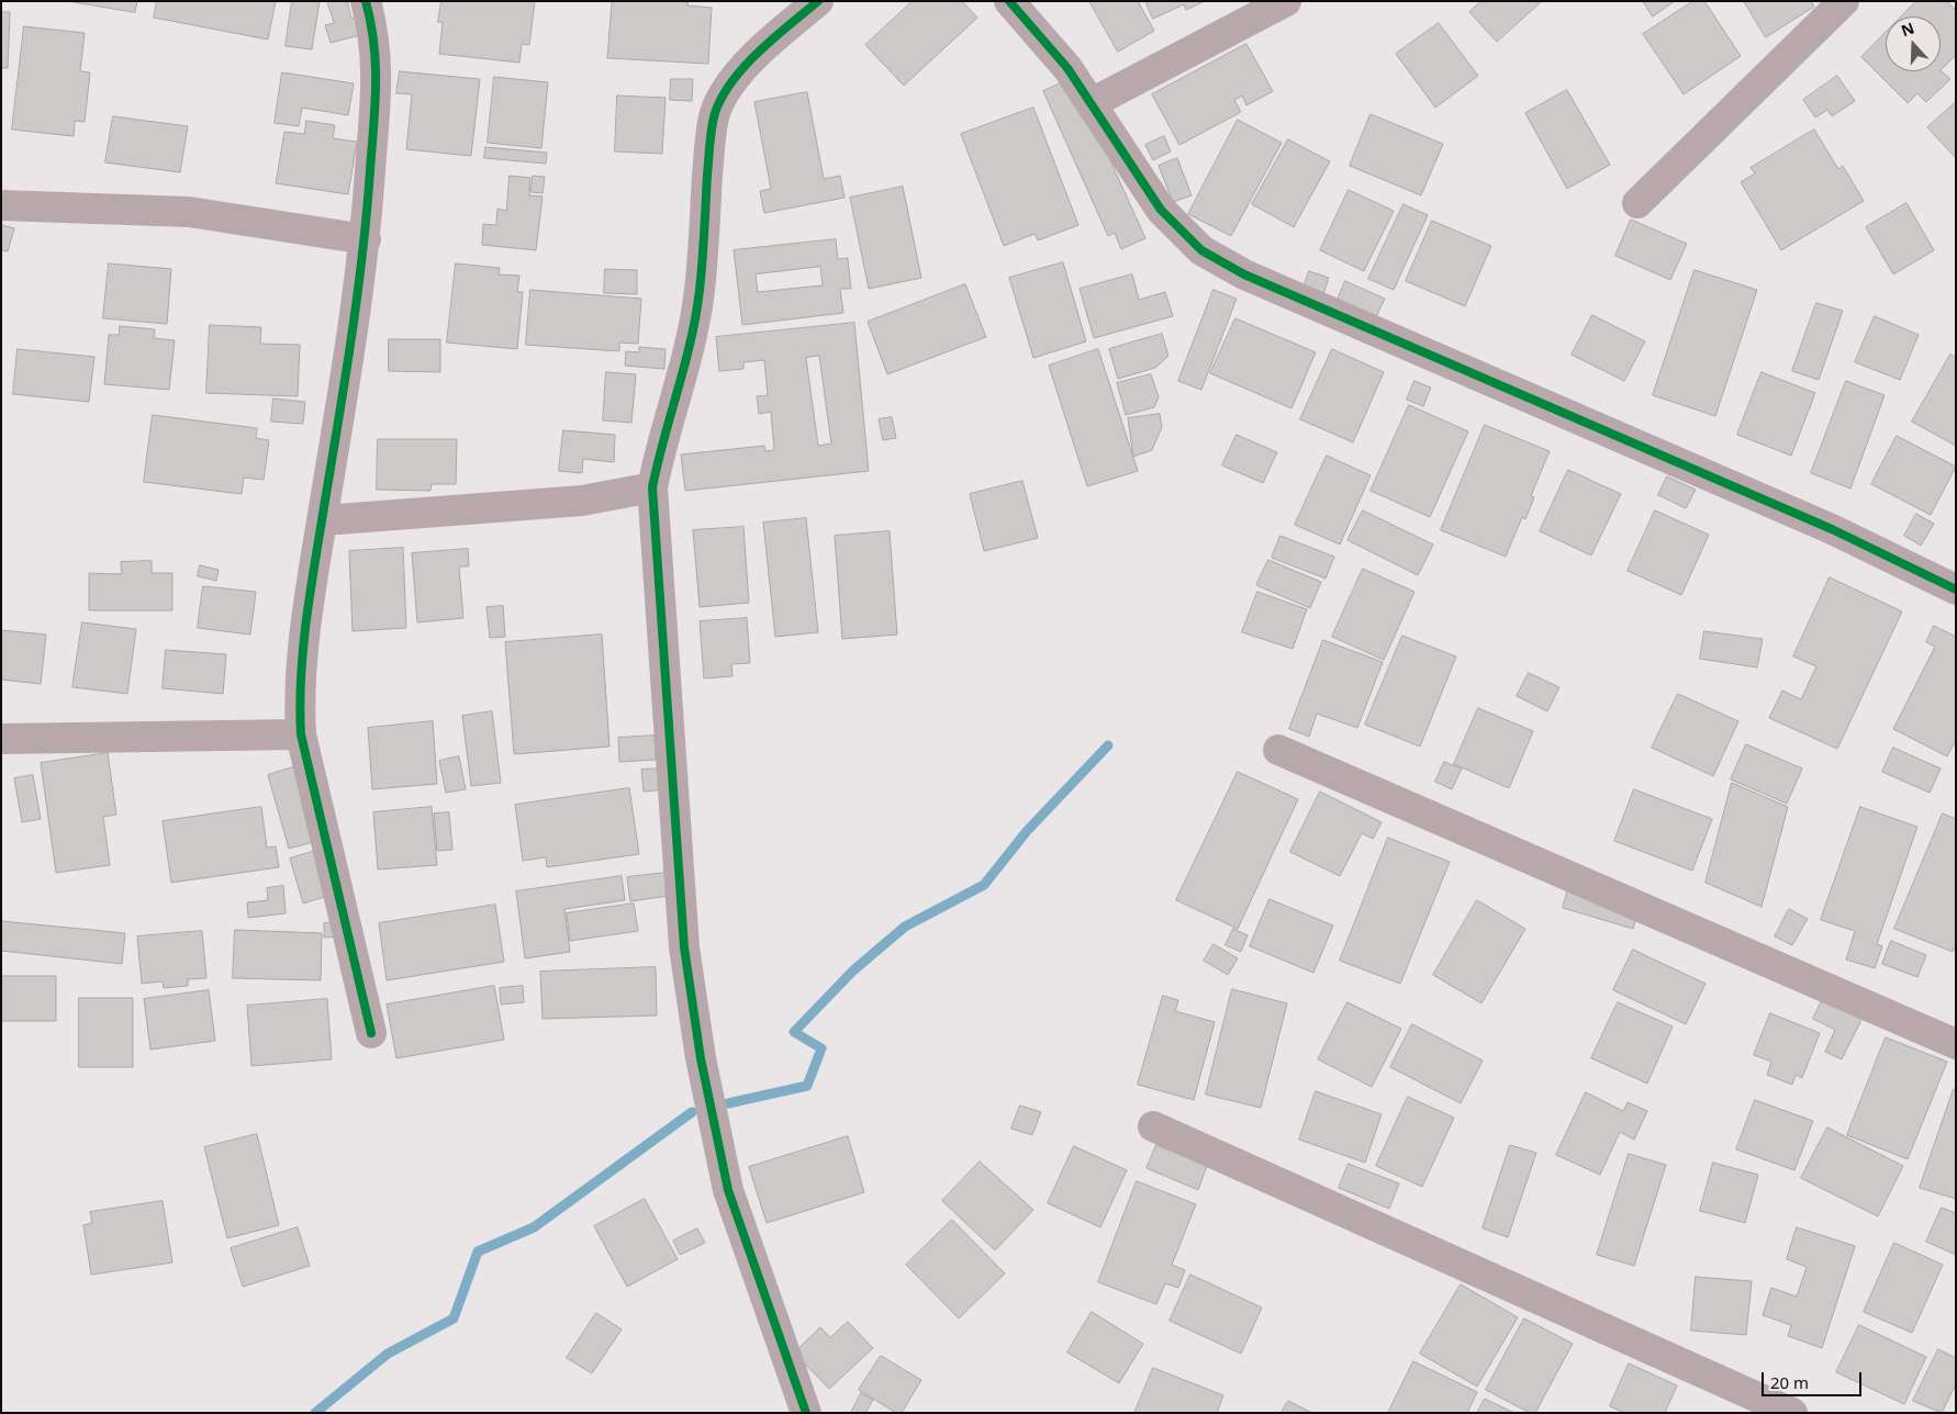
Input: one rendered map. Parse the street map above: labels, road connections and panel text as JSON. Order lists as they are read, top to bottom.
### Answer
{
  "scale_bar": "20 m",
  "north": "top"
}
